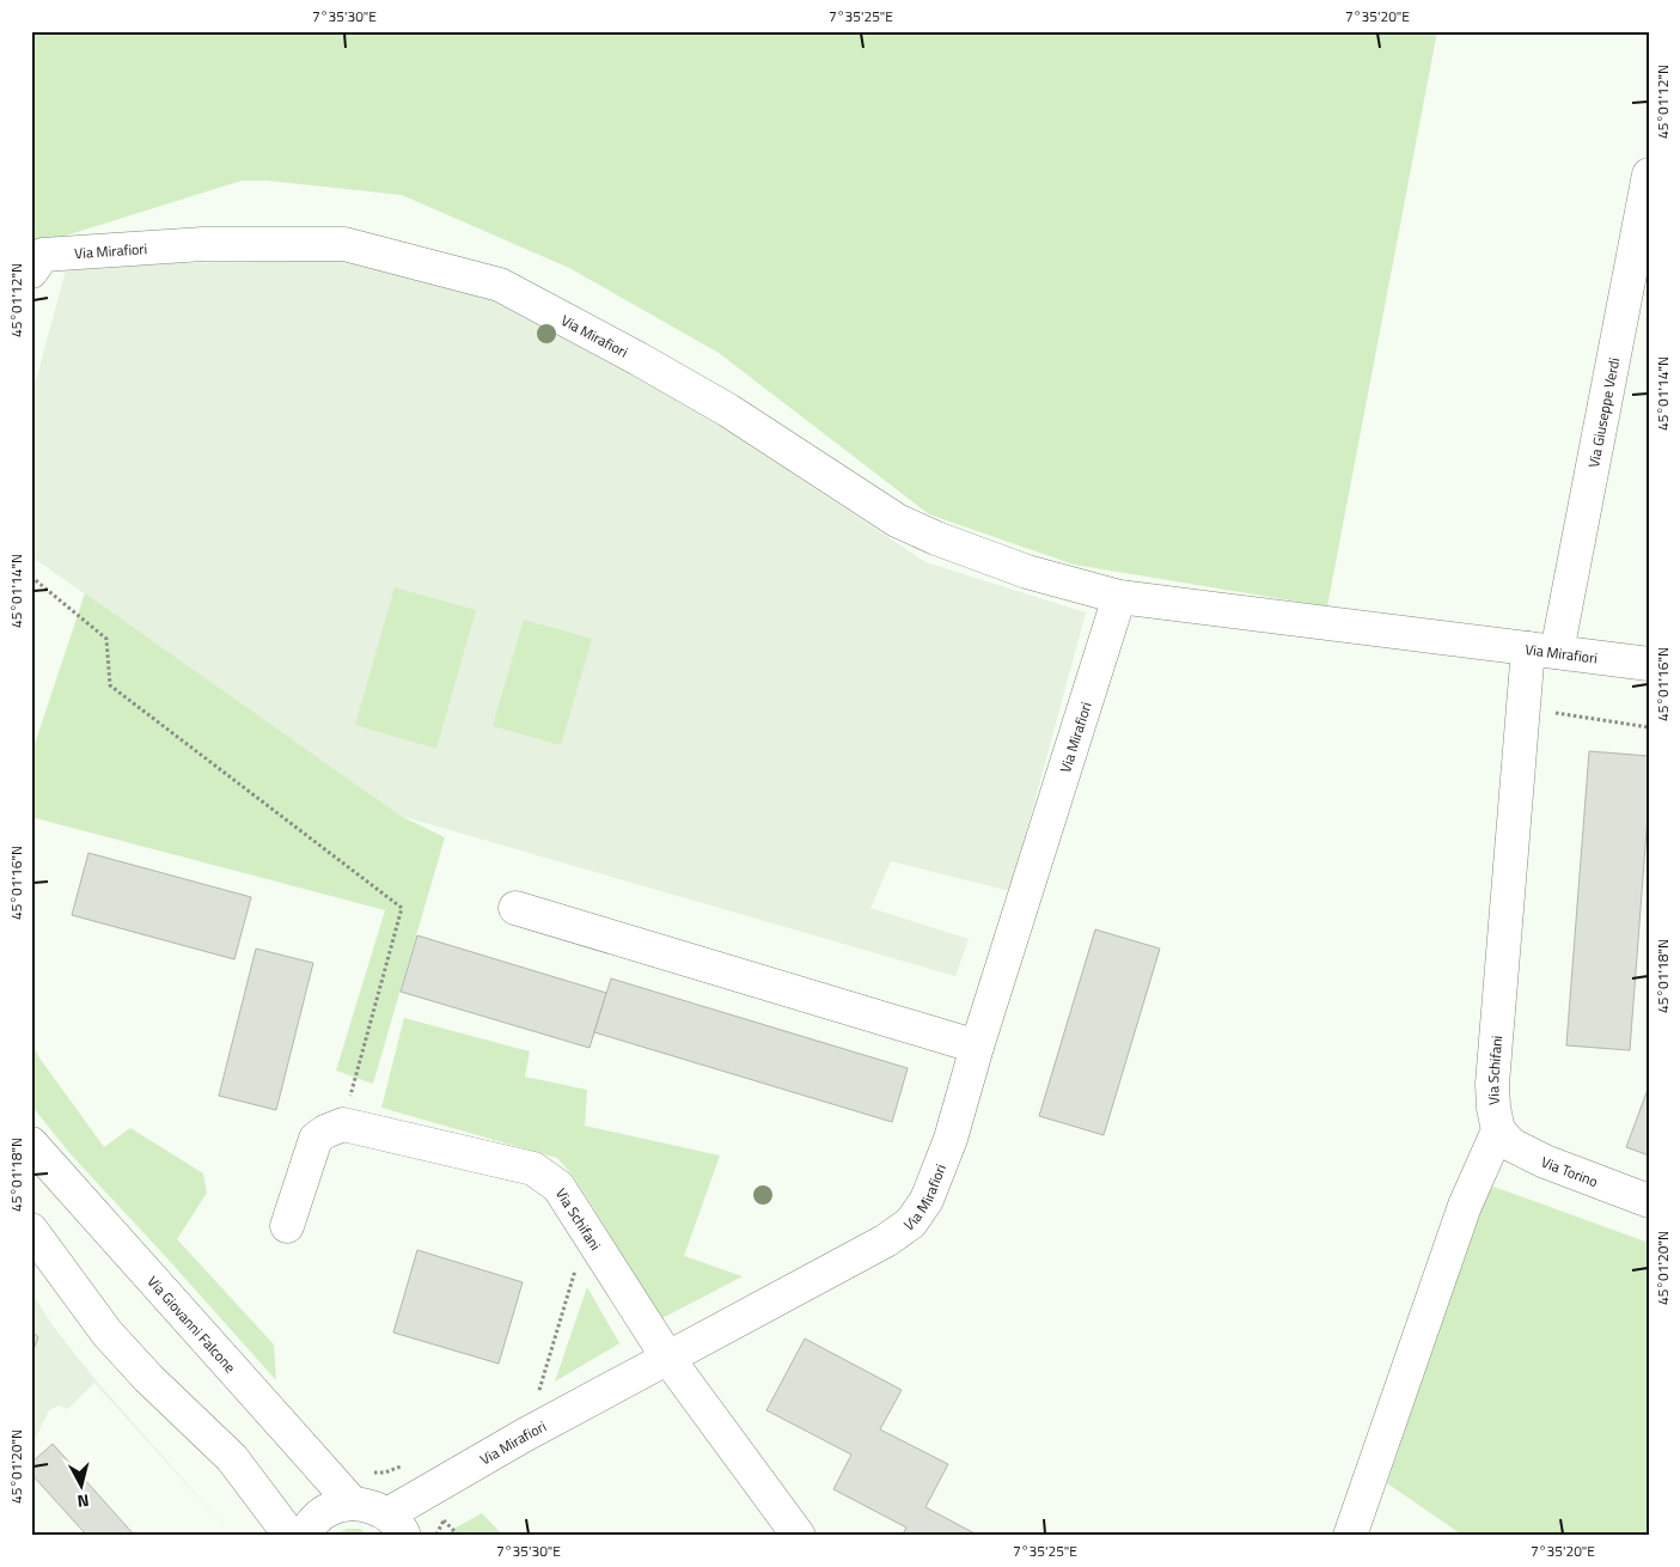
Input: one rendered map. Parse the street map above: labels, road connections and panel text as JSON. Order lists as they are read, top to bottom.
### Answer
{
  "streets": {
    "street": [
      "Via Mirafiori",
      "Via Giuseppe Verdi",
      "Via Schifani",
      "Via Torino",
      "Via Giovanni Falcone"
    ]
  },
  "crossings": [
    ["Via Mirafiori", "Via Giuseppe Verdi"],
    ["Via Mirafiori", "Via Schifani"],
    ["Via Giuseppe Verdi", "Via Schifani"],
    ["Via Schifani", "Via Torino"]
  ],
  "north": "bottom",
  "coordinates": [
    "7°35'30\"E",
    "7°35'25\"E",
    "7°35'20\"E",
    "45°01'12\"N",
    "45°01'14\"N",
    "45°01'16\"N",
    "45°01'18\"N",
    "45°01'20\"N"
  ]
}
